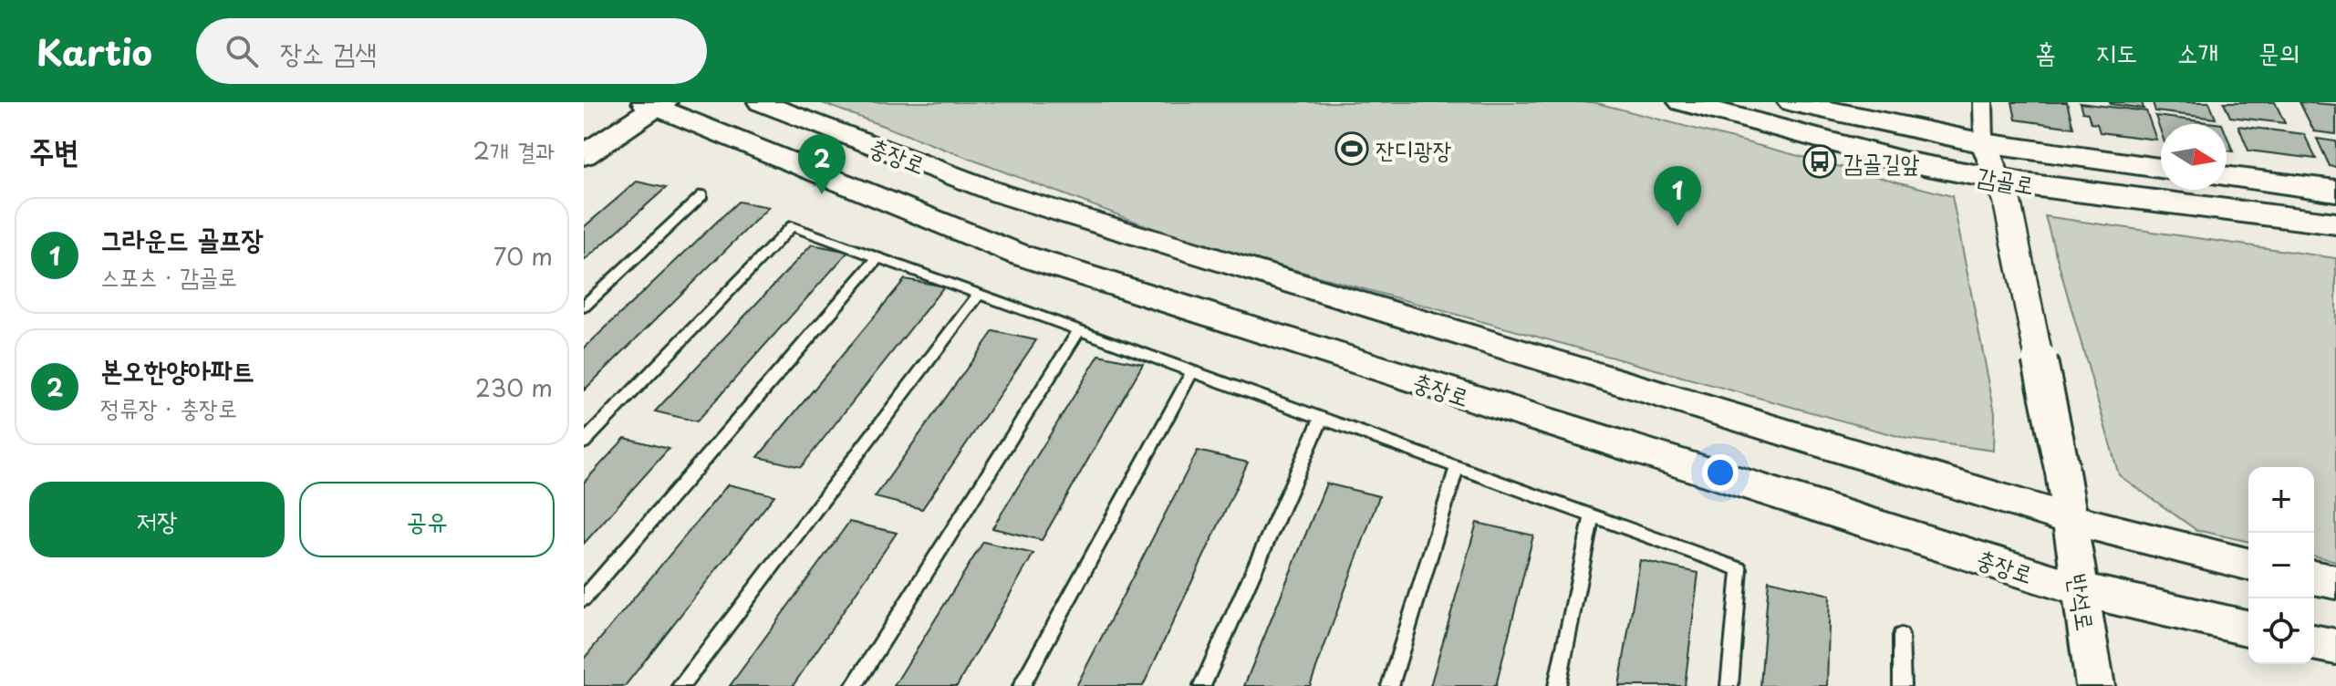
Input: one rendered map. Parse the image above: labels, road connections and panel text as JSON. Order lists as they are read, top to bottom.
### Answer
{
  "streets": {
    "main road": ["감골로"],
    "street": ["충장로", "반석로"]
  },
  "crossings": [
    ["충장로", "반석로"],
    ["감골로", "반석로"]
  ],
  "places": {
    "sports": ["잔디광장"],
    "bus stop": ["감골길앞"]
  },
  "north": "right",
  "page": {
    "header": "Kartio",
    "search": "장소 검색",
    "nav": [
      "홈",
      "지도",
      "소개",
      "문의"
    ],
    "heading": ["주변", "2개 결과"],
    "pins": ["2", "1"],
    "list": [
      {
        "mark": "1",
        "name": "그라운드 골프장",
        "note": "스포츠 · 감골로",
        "value": "70 m"
      },
      {
        "mark": "2",
        "name": "본오한양아파트",
        "note": "정류장 · 충장로",
        "value": "230 m"
      }
    ],
    "buttons": ["저장", "공유"],
    "map_buttons": ["+", "−"]
  }
}
